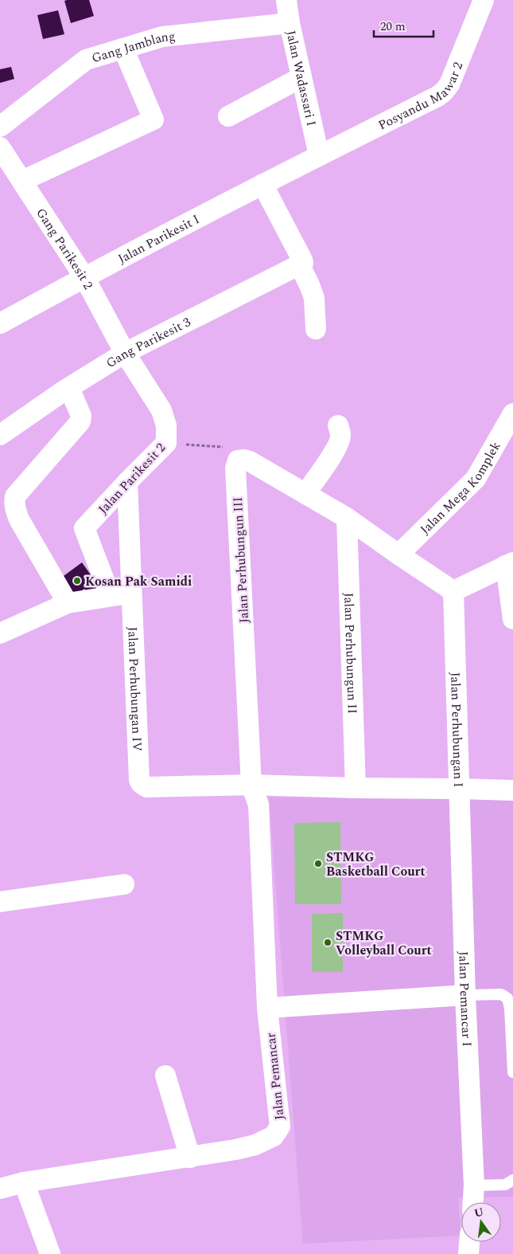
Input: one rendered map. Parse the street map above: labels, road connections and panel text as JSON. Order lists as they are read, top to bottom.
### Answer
{
  "streets": {
    "street": [
      "Gang Jamblang",
      "Jalan Wadassari I",
      "Posyandu Mawar 2",
      "Jalan Parikesit I",
      "Gang Parikesit 2",
      "Gang Parikesit 3",
      "Jalan Parikesit 2",
      "Jalan Mega Komplek",
      "Jalan Perhubungun III",
      "Jalan Perhubungun II",
      "Jalan Perhubungan IV",
      "Jalan Perhubungan I",
      "Jalan Pemancar I",
      "Jalan Pemancar"
    ]
  },
  "crossings": [
    ["Gang Jamblang", "Jalan Wadassari I"],
    ["Jalan Wadassari I", "Posyandu Mawar 2"],
    ["Jalan Wadassari I", "Jalan Parikesit I"],
    ["Posyandu Mawar 2", "Jalan Parikesit I"],
    ["Jalan Parikesit I", "Gang Parikesit 2"],
    ["Gang Parikesit 2", "Gang Parikesit 3"],
    ["Gang Parikesit 2", "Jalan Parikesit 2"],
    ["Gang Parikesit 3", "Jalan Parikesit 2"],
    ["Jalan Parikesit 2", "Jalan Perhubungan IV"],
    ["Jalan Perhubungun III", "Jalan Perhubungan IV"],
    ["Jalan Perhubungun III", "Jalan Pemancar"],
    ["Jalan Perhubungun II", "Jalan Perhubungan IV"],
    ["Jalan Perhubungun II", "Jalan Perhubungan I"],
    ["Jalan Perhubungan IV", "Jalan Perhubungan I"],
    ["Jalan Perhubungan IV", "Jalan Pemancar"],
    ["Jalan Perhubungan I", "Jalan Pemancar I"]
  ],
  "places": ["Kosan Pak Samidi", "STMKG Basketball Court", "STMKG Volleyball Court"],
  "scale_bar": "20 m",
  "north": "top"
}
